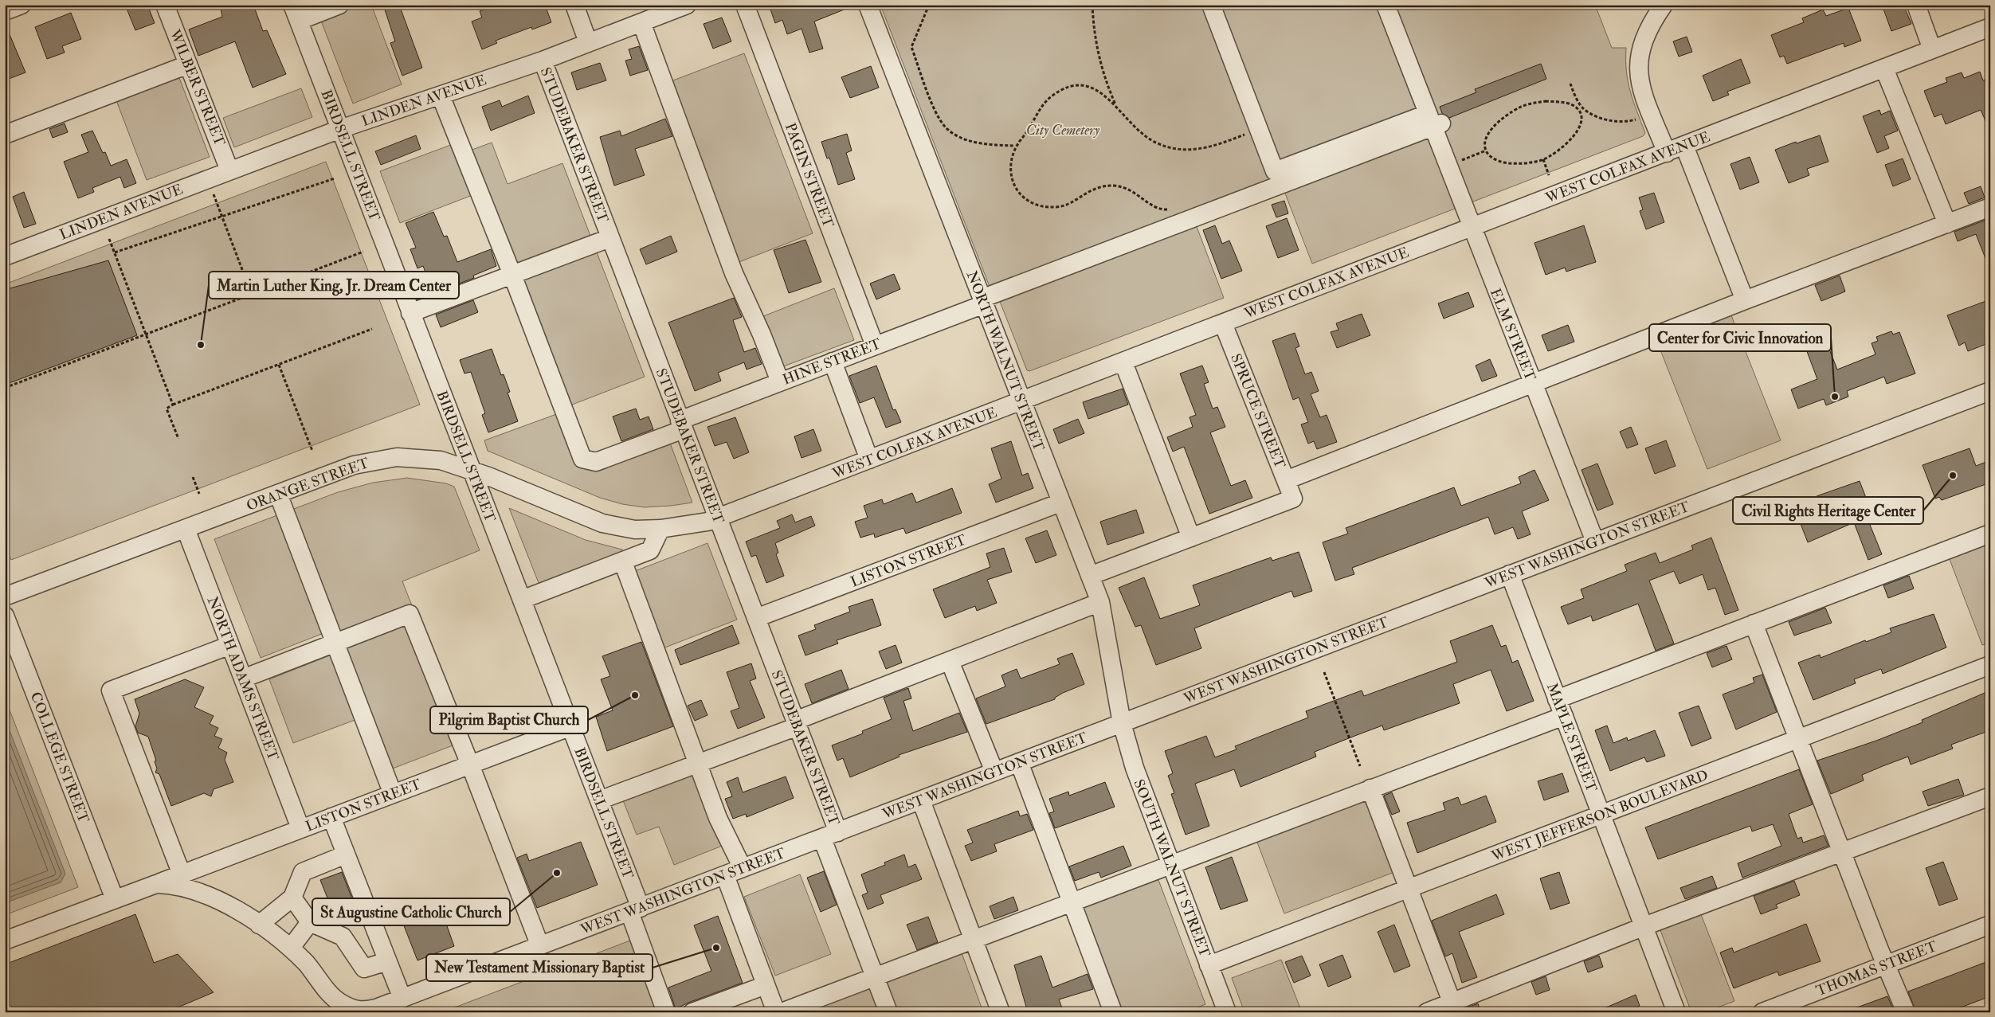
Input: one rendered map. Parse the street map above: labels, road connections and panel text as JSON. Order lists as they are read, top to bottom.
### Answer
{
  "streets": {
    "street": [
      "WILBER STREET",
      "LINDEN AVENUE",
      "STUDEBAKER STREET",
      "BIRDSELL STREET",
      "WEST COLFAX AVENUE",
      "PAGIN STREET",
      "ELM STREET",
      "NORTH WALNUT STREET",
      "HINE STREET",
      "SPRUCE STREET",
      "ORANGE STREET",
      "WEST WASHINGTON STREET",
      "LISTON STREET",
      "NORTH ADAMS STREET",
      "MAPLE STREET",
      "COLLEGE STREET",
      "WEST JEFFERSON BOULEVARD",
      "SOUTH WALNUT STREET",
      "THOMAS STREET"
    ]
  },
  "crossings": [
    ["WILBER STREET", "LINDEN AVENUE"],
    ["LINDEN AVENUE", "STUDEBAKER STREET"],
    ["LINDEN AVENUE", "BIRDSELL STREET"],
    ["STUDEBAKER STREET", "WEST COLFAX AVENUE"],
    ["STUDEBAKER STREET", "HINE STREET"],
    ["STUDEBAKER STREET", "WEST WASHINGTON STREET"],
    ["STUDEBAKER STREET", "LISTON STREET"],
    ["BIRDSELL STREET", "ORANGE STREET"],
    ["BIRDSELL STREET", "WEST WASHINGTON STREET"],
    ["BIRDSELL STREET", "LISTON STREET"],
    ["WEST COLFAX AVENUE", "ELM STREET"],
    ["WEST COLFAX AVENUE", "NORTH WALNUT STREET"],
    ["WEST COLFAX AVENUE", "SPRUCE STREET"],
    ["WEST COLFAX AVENUE", "ORANGE STREET"],
    ["PAGIN STREET", "HINE STREET"],
    ["ELM STREET", "HINE STREET"],
    ["ELM STREET", "WEST WASHINGTON STREET"],
    ["NORTH WALNUT STREET", "HINE STREET"],
    ["NORTH WALNUT STREET", "WEST WASHINGTON STREET"],
    ["NORTH WALNUT STREET", "LISTON STREET"],
    ["NORTH WALNUT STREET", "SOUTH WALNUT STREET"],
    ["ORANGE STREET", "NORTH ADAMS STREET"],
    ["WEST WASHINGTON STREET", "LISTON STREET"],
    ["WEST WASHINGTON STREET", "MAPLE STREET"],
    ["WEST WASHINGTON STREET", "COLLEGE STREET"],
    ["WEST WASHINGTON STREET", "SOUTH WALNUT STREET"],
    ["LISTON STREET", "NORTH ADAMS STREET"],
    ["MAPLE STREET", "WEST JEFFERSON BOULEVARD"],
    ["WEST JEFFERSON BOULEVARD", "SOUTH WALNUT STREET"]
  ],
  "parks": ["City Cemetery"],
  "places": [
    "Martin Luther King, Jr. Dream Center",
    "Center for Civic Innovation",
    "Civil Rights Heritage Center",
    "Pilgrim Baptist Church",
    "St Augustine Catholic Church",
    "New Testament Missionary Baptist"
  ]
}
